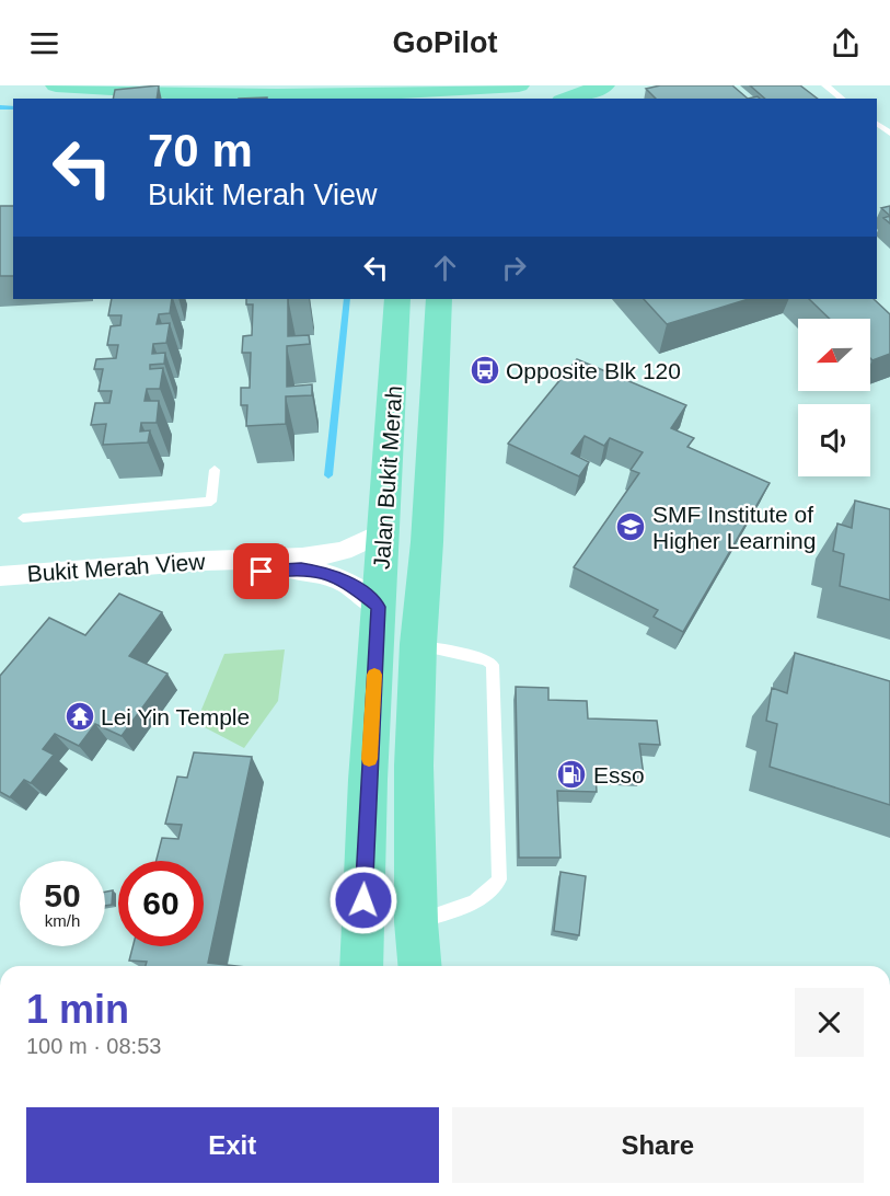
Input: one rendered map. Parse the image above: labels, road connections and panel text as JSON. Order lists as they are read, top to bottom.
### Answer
{
  "streets": {
    "main road": ["Jalan Bukit Merah"],
    "street": ["Bukit Merah View"]
  },
  "crossings": [
    ["Jalan Bukit Merah", "Bukit Merah View"]
  ],
  "places": {
    "bus stop": ["Opposite Blk 120"],
    "school or university": ["SMF Institute of Higher Learning"],
    "temple": ["Lei Yin Temple"],
    "fuel station": ["Esso"]
  },
  "north": "left",
  "page": {
    "header": "GoPilot",
    "turn": ["70 m", "Bukit Merah View"],
    "speed": "50 km/h",
    "limit": "60",
    "heading": ["1 min", "100 m · 08:53"],
    "buttons": ["Exit", "Share"]
  }
}
